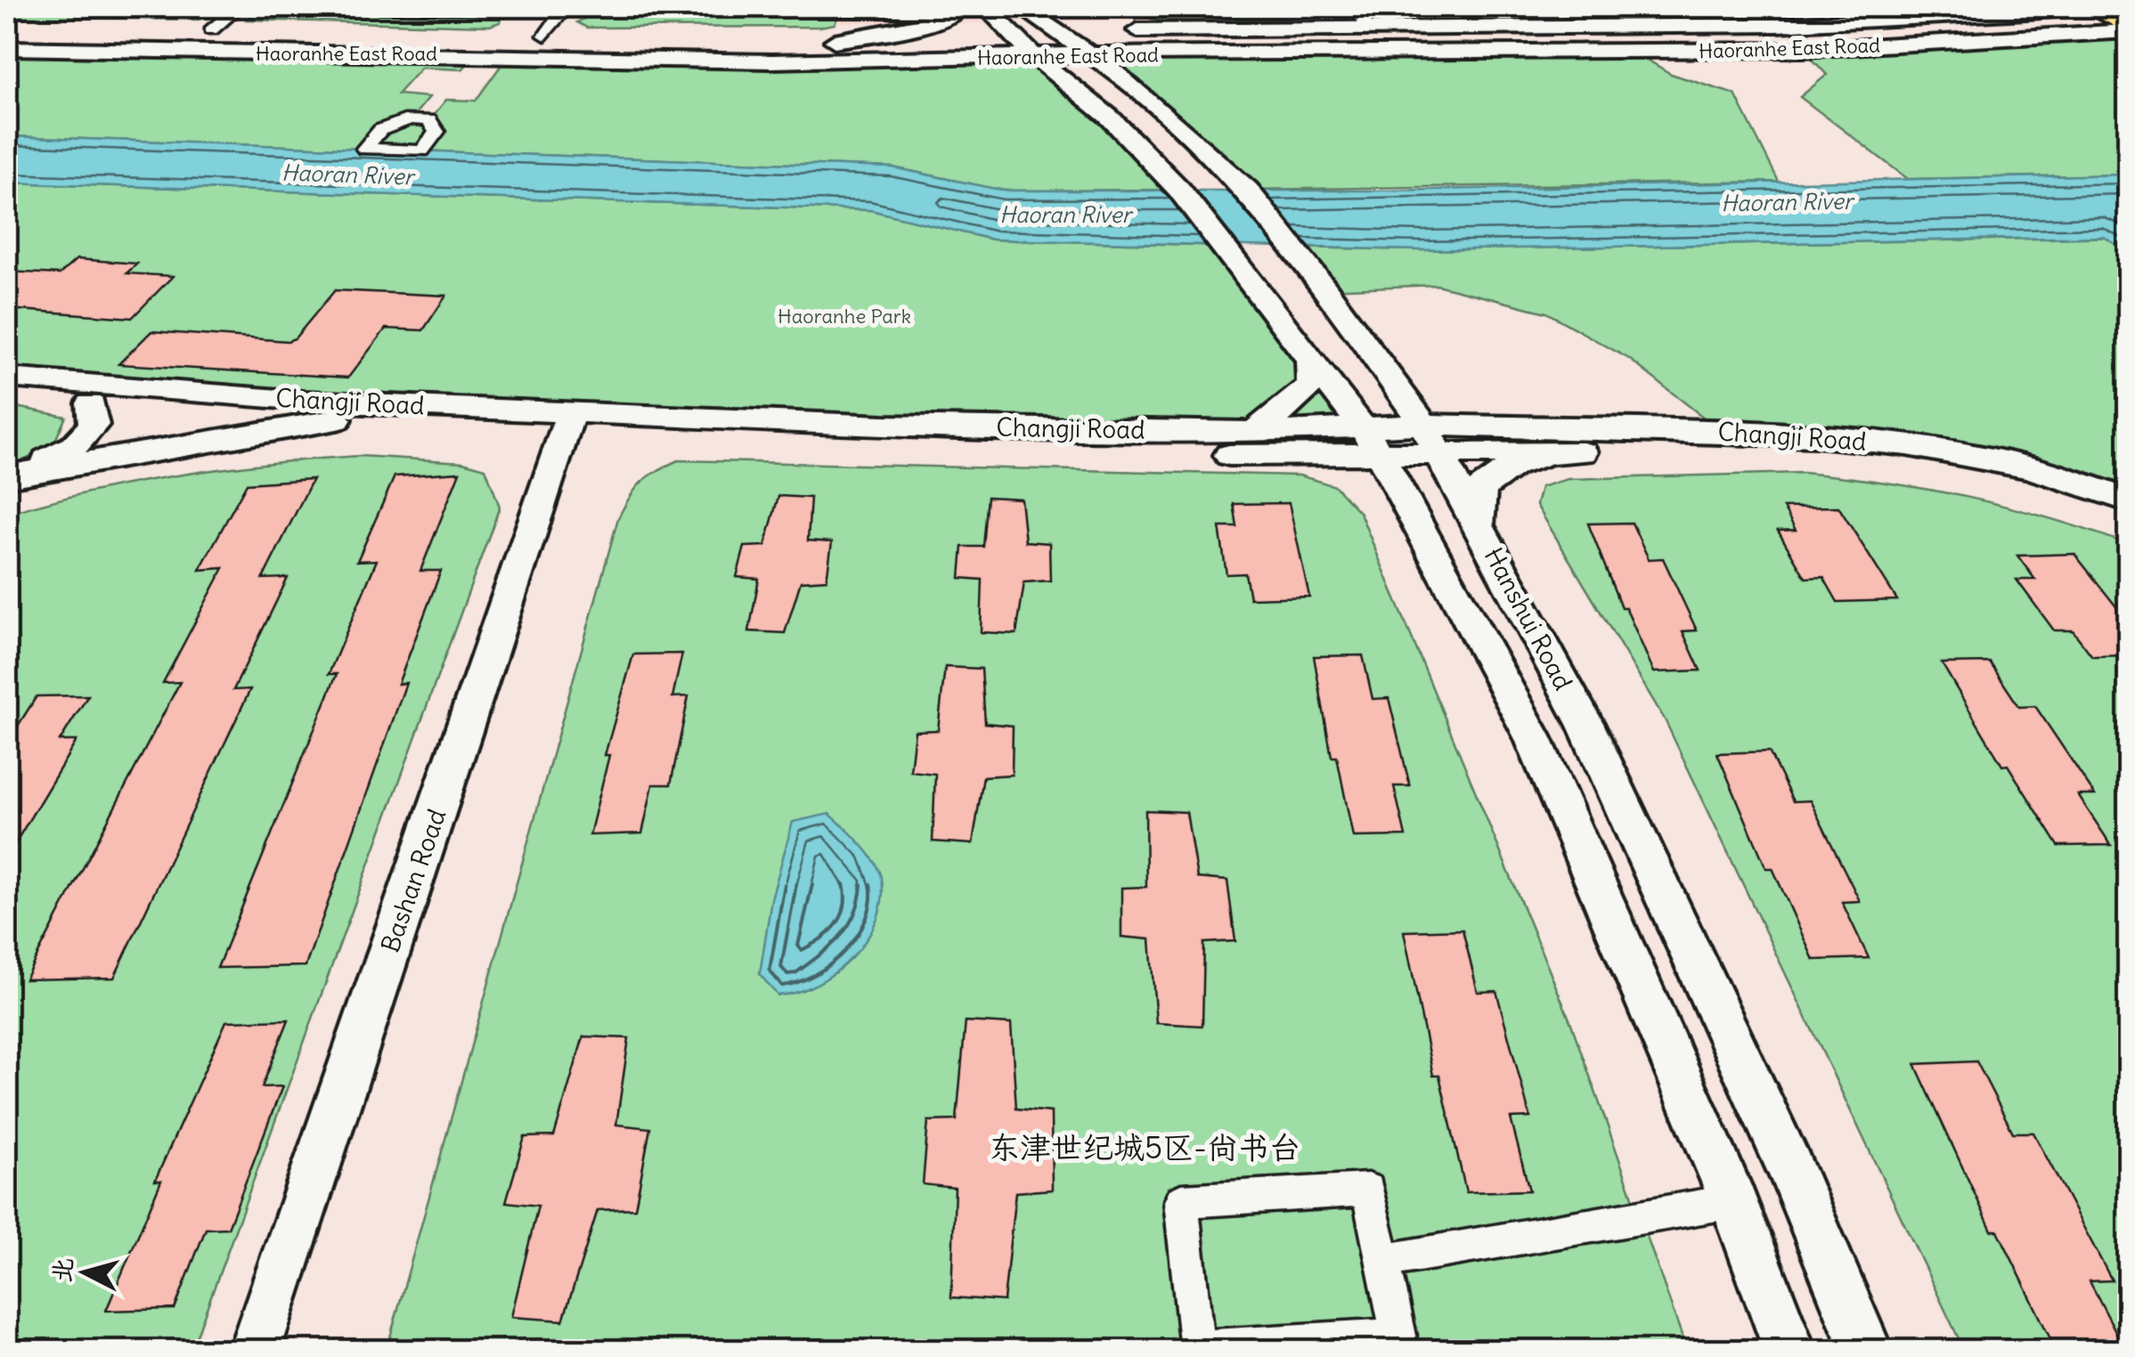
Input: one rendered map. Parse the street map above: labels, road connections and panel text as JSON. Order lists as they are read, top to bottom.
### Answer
{
  "streets": {
    "main road": [
      "Haoranhe East Road",
      "Changji Road",
      "Hanshui Road",
      "Bashan Road"
    ]
  },
  "crossings": [
    ["Haoranhe East Road", "Hanshui Road"],
    ["Changji Road", "Hanshui Road"],
    ["Changji Road", "Bashan Road"]
  ],
  "districts": ["东津世纪城5区-尚书台"],
  "water": ["Haoran River"],
  "parks": ["Haoranhe Park"],
  "north": "left"
}
